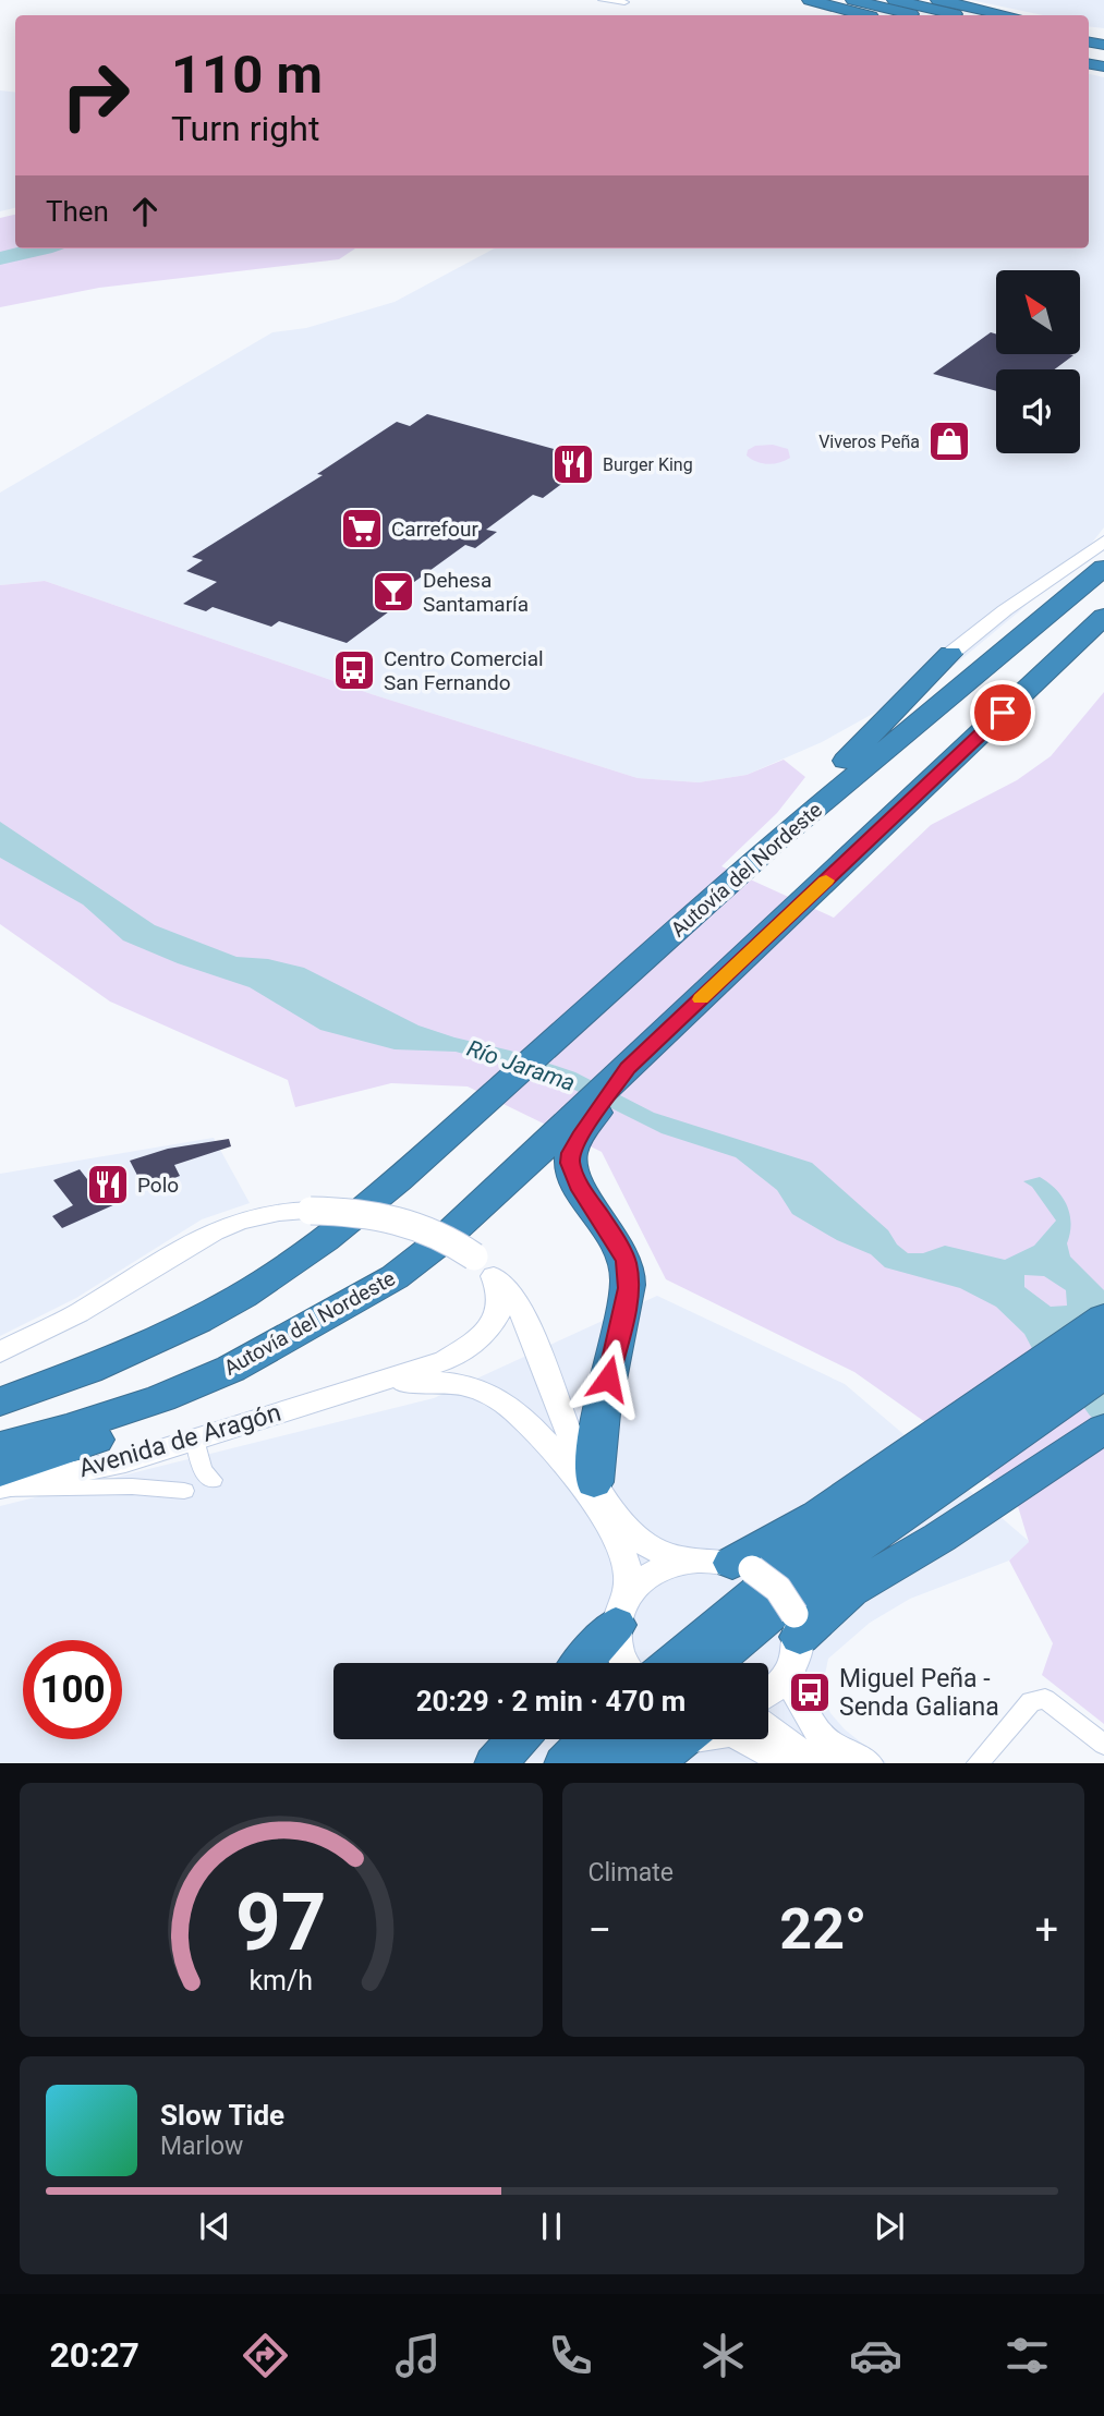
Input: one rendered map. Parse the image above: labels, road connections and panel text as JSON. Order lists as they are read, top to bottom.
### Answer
{
  "streets": {
    "highway": ["Autovía del Nordeste"],
    "street": ["Avenida de Aragón"]
  },
  "water": ["Río Jarama"],
  "places": {
    "shop": ["Viveros Peña"],
    "restaurant": ["Burger King", "Polo"],
    "supermarket": ["Carrefour"],
    "bar": ["Dehesa Santamaría"],
    "bus stop": ["Centro Comercial San Fernando", "Miguel Peña - Senda Galiana"]
  },
  "north": "top left",
  "page": {
    "turn": ["110 m", "Turn right"],
    "then": "Then",
    "limit": "100",
    "trip": "20:29 · 2 min · 470 m",
    "tile": "Climate",
    "heat": ["−", "22°", "+"],
    "song": ["Slow Tide", "Marlow"],
    "tabs": "20:27",
    "gauge": ["97", "km/h"]
  }
}
